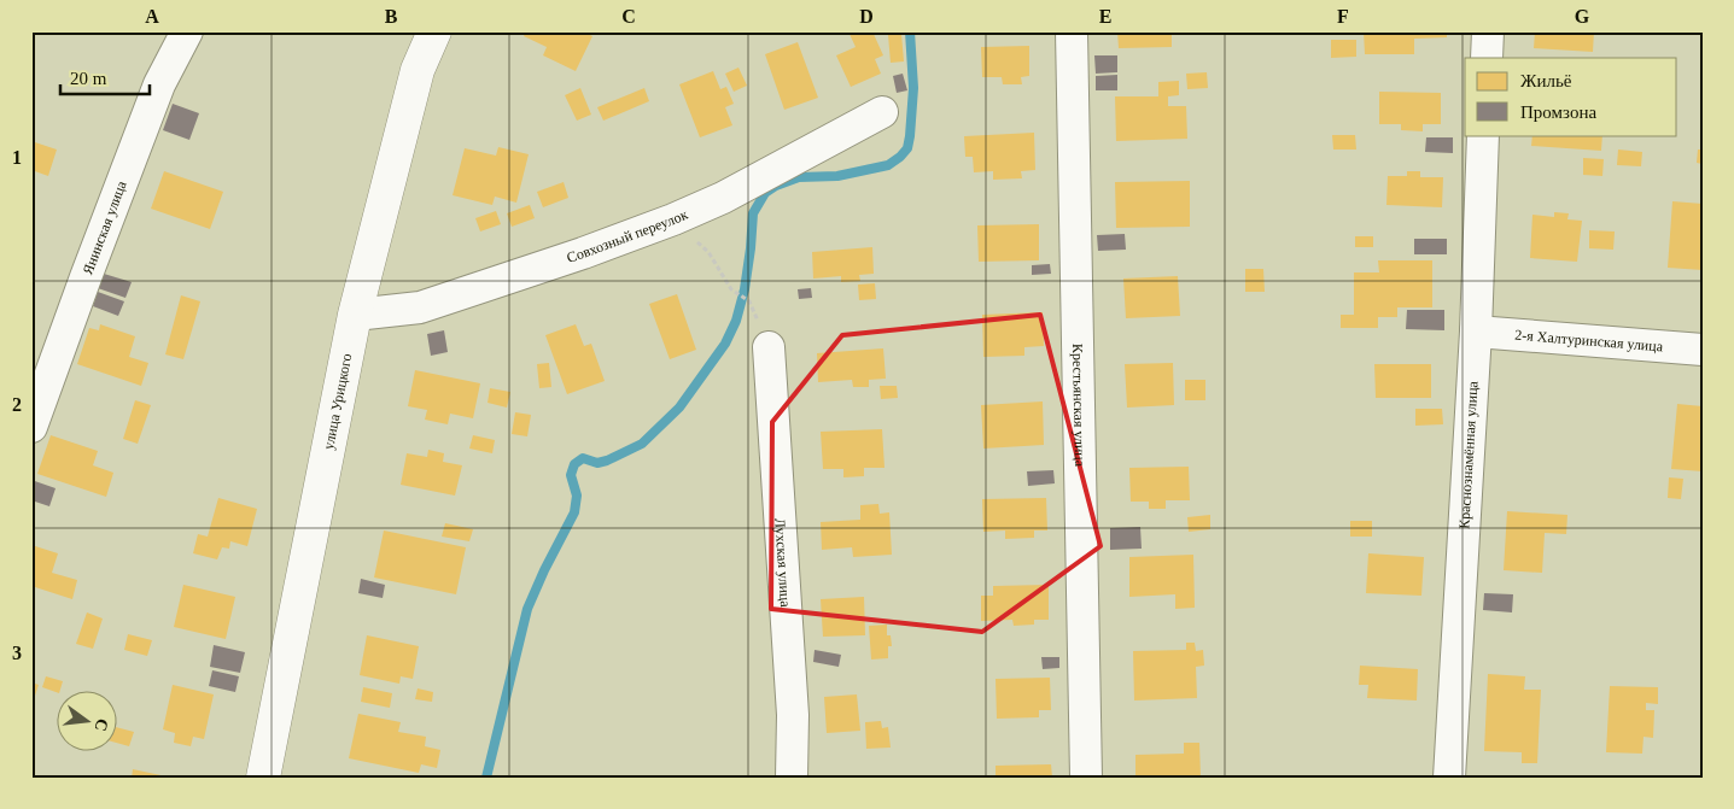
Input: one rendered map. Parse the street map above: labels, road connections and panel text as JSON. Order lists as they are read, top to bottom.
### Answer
{
  "streets": {
    "main road": ["улица Урицкого"],
    "street": [
      "Янинская улица",
      "Совхозный переулок",
      "2-я Халтуринская улица",
      "Крестьянская улица",
      "Краснознамённая улица",
      "Лухская улица"
    ]
  },
  "crossings": [
    ["Совхозный переулок", "улица Урицкого"],
    ["2-я Халтуринская улица", "Краснознамённая улица"]
  ],
  "legend": ["Жильё", "Промзона"],
  "scale_bar": "20 m",
  "north": "right",
  "grid": {
    "columns": [
      "A",
      "B",
      "C",
      "D",
      "E",
      "F",
      "G"
    ],
    "rows": ["1", "2", "3"]
  }
}
